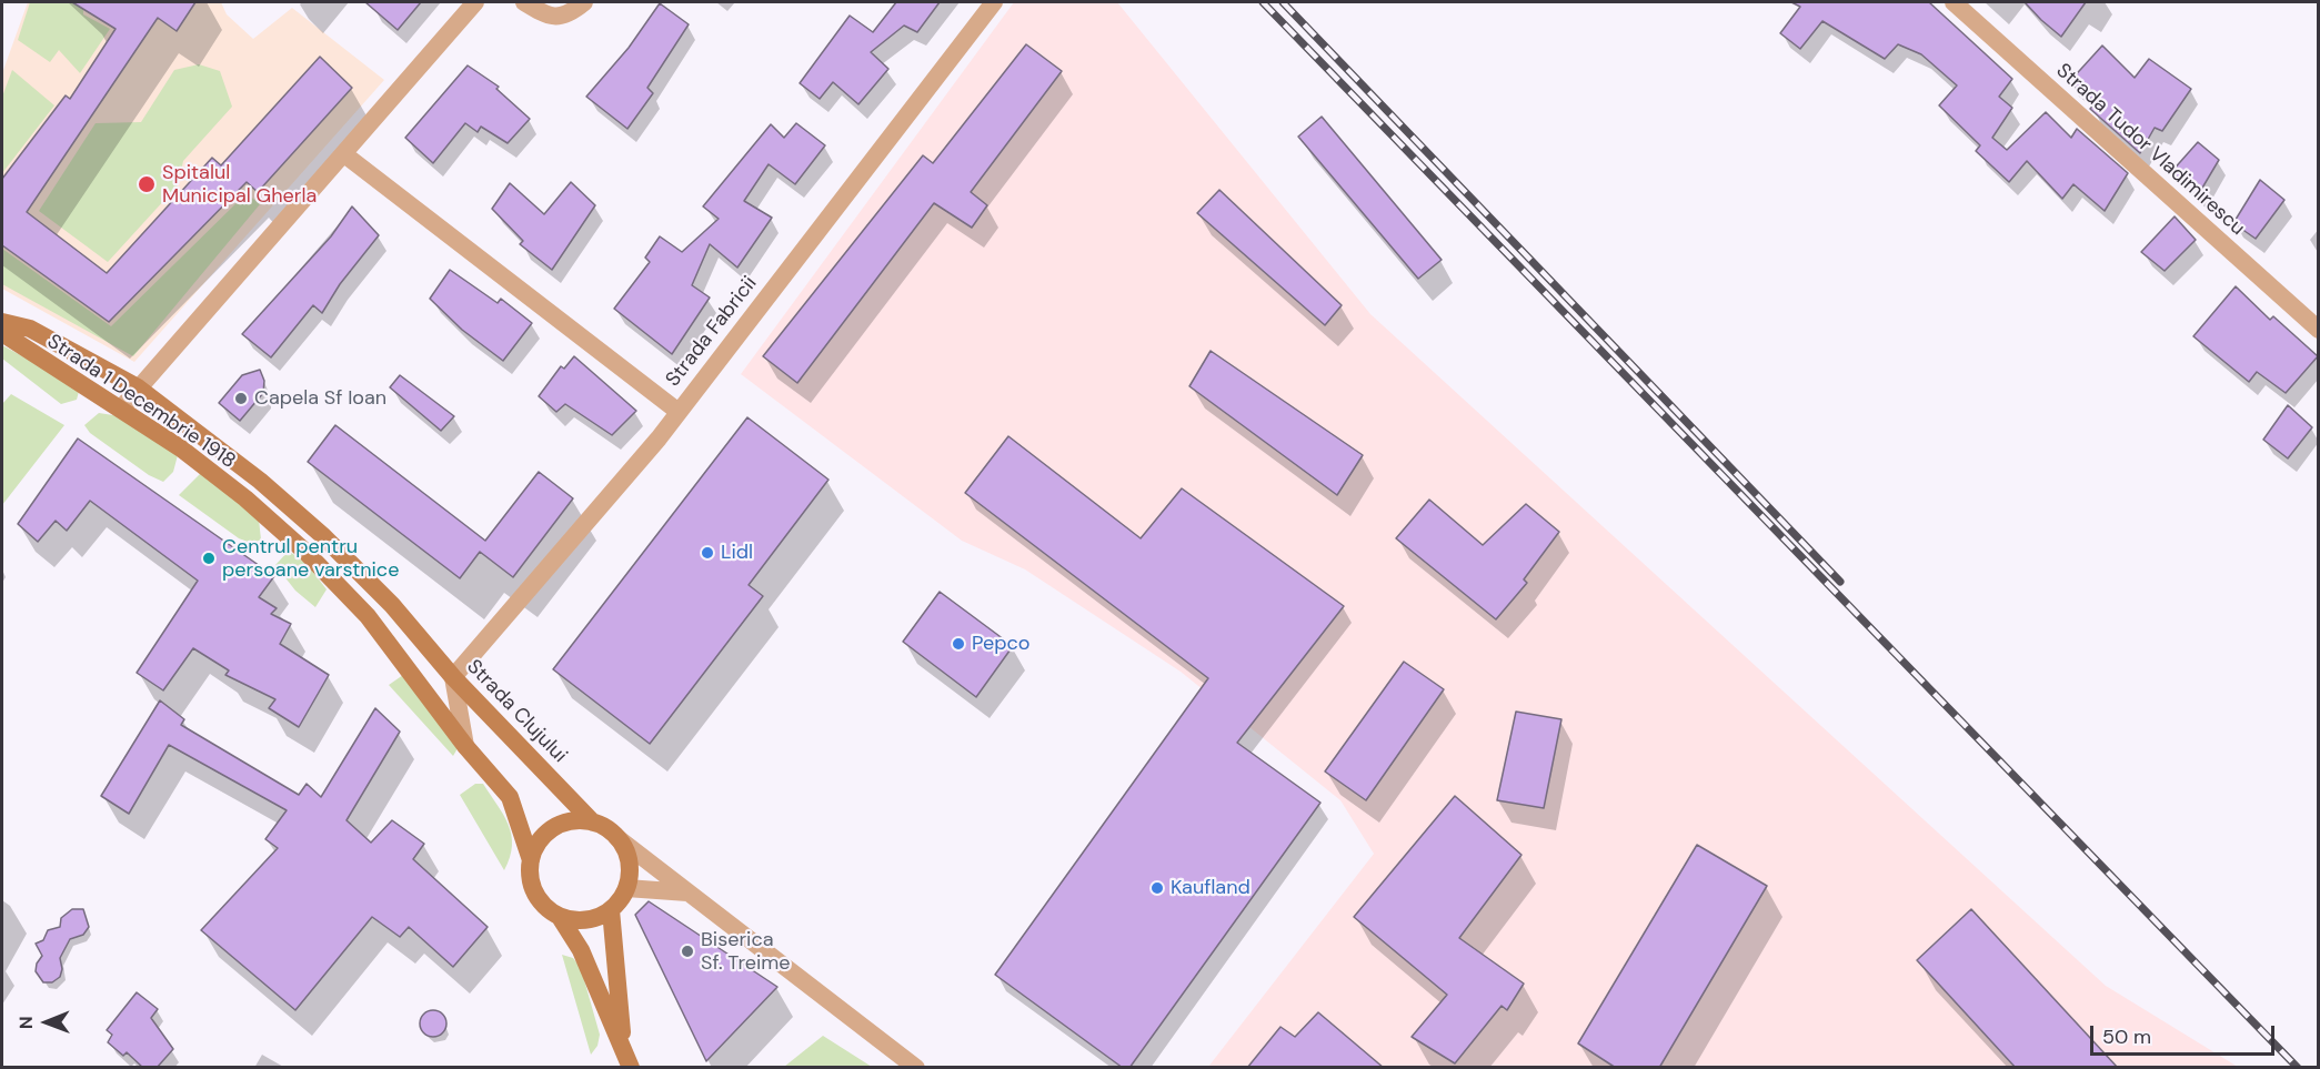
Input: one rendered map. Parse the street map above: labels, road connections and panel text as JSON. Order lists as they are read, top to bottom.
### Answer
{
  "streets": {
    "main road": ["Strada 1 Decembrie 1918", "Strada Clujului"],
    "street": ["Strada Tudor Vladimirescu", "Strada Fabricii"]
  },
  "crossings": [
    ["Strada Fabricii", "Strada Clujului"],
    ["Strada 1 Decembrie 1918", "Strada Clujului"]
  ],
  "places": [
    "Spitalul Municipal Gherla",
    "Capela Sf Ioan",
    "Lidl",
    "Centrul pentru persoane varstnice",
    "Pepco",
    "Kaufland",
    "Biserica Sf. Treime"
  ],
  "scale_bar": "50 m",
  "north": "left"
}
